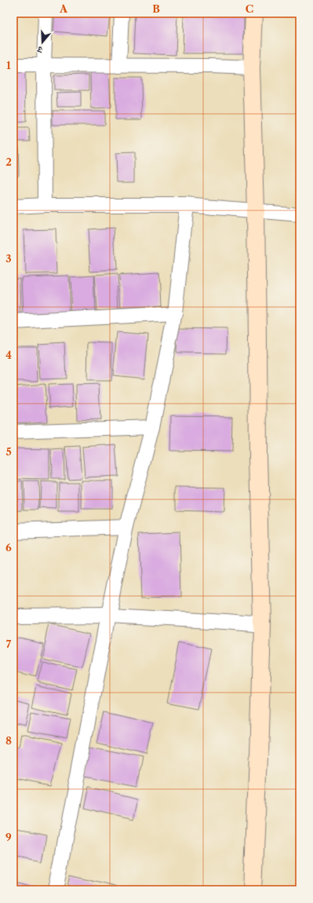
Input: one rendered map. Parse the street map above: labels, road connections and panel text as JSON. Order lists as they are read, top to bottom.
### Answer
{
  "north": "bottom",
  "grid": {
    "columns": ["A", "B", "C"],
    "rows": [
      "1",
      "2",
      "3",
      "4",
      "5",
      "6",
      "7",
      "8",
      "9"
    ]
  }
}
